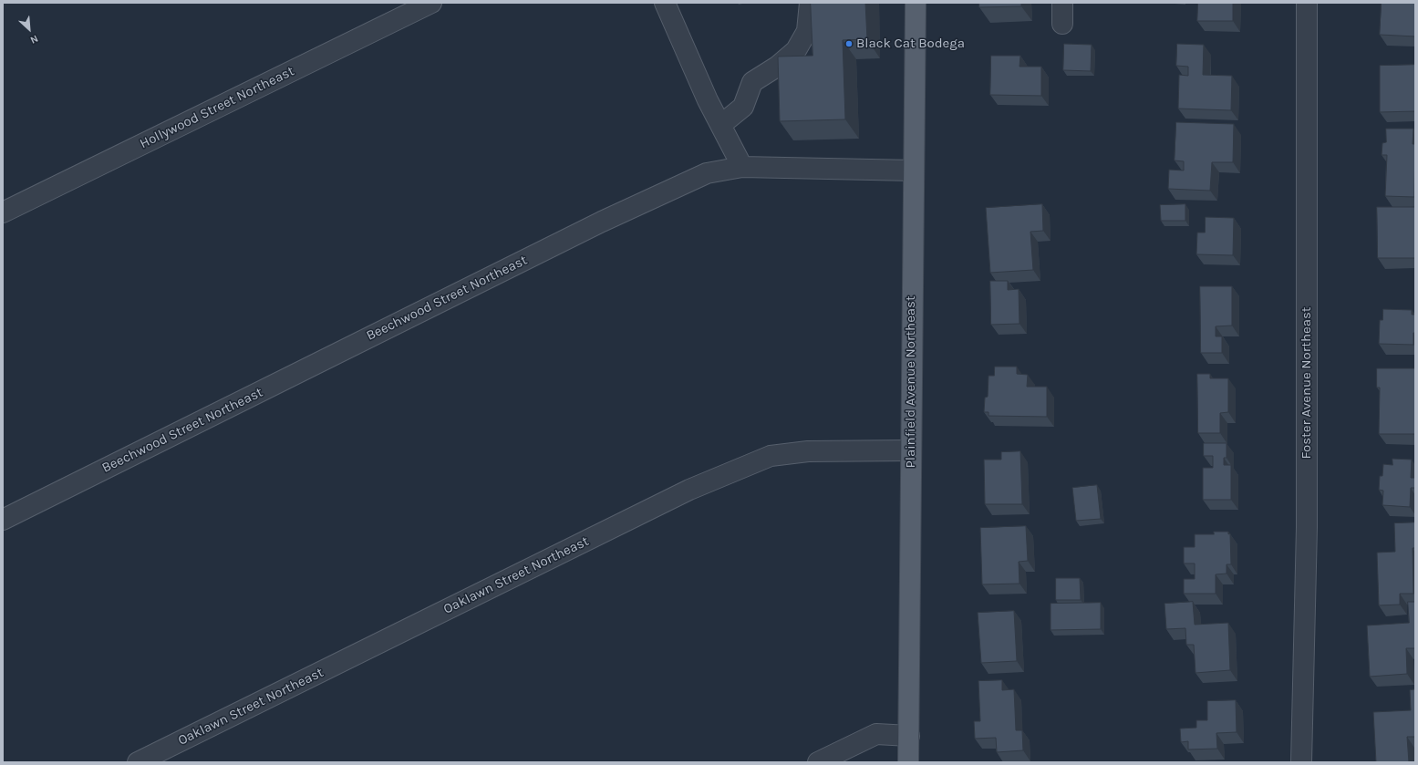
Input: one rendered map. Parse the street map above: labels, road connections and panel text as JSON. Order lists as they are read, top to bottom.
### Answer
{
  "streets": {
    "main road": ["Plainfield Avenue Northeast"],
    "street": [
      "Hollywood Street Northeast",
      "Beechwood Street Northeast",
      "Foster Avenue Northeast",
      "Oaklawn Street Northeast"
    ]
  },
  "crossings": [
    ["Beechwood Street Northeast", "Plainfield Avenue Northeast"],
    ["Plainfield Avenue Northeast", "Oaklawn Street Northeast"]
  ],
  "places": ["Black Cat Bodega"],
  "north": "bottom right"
}
